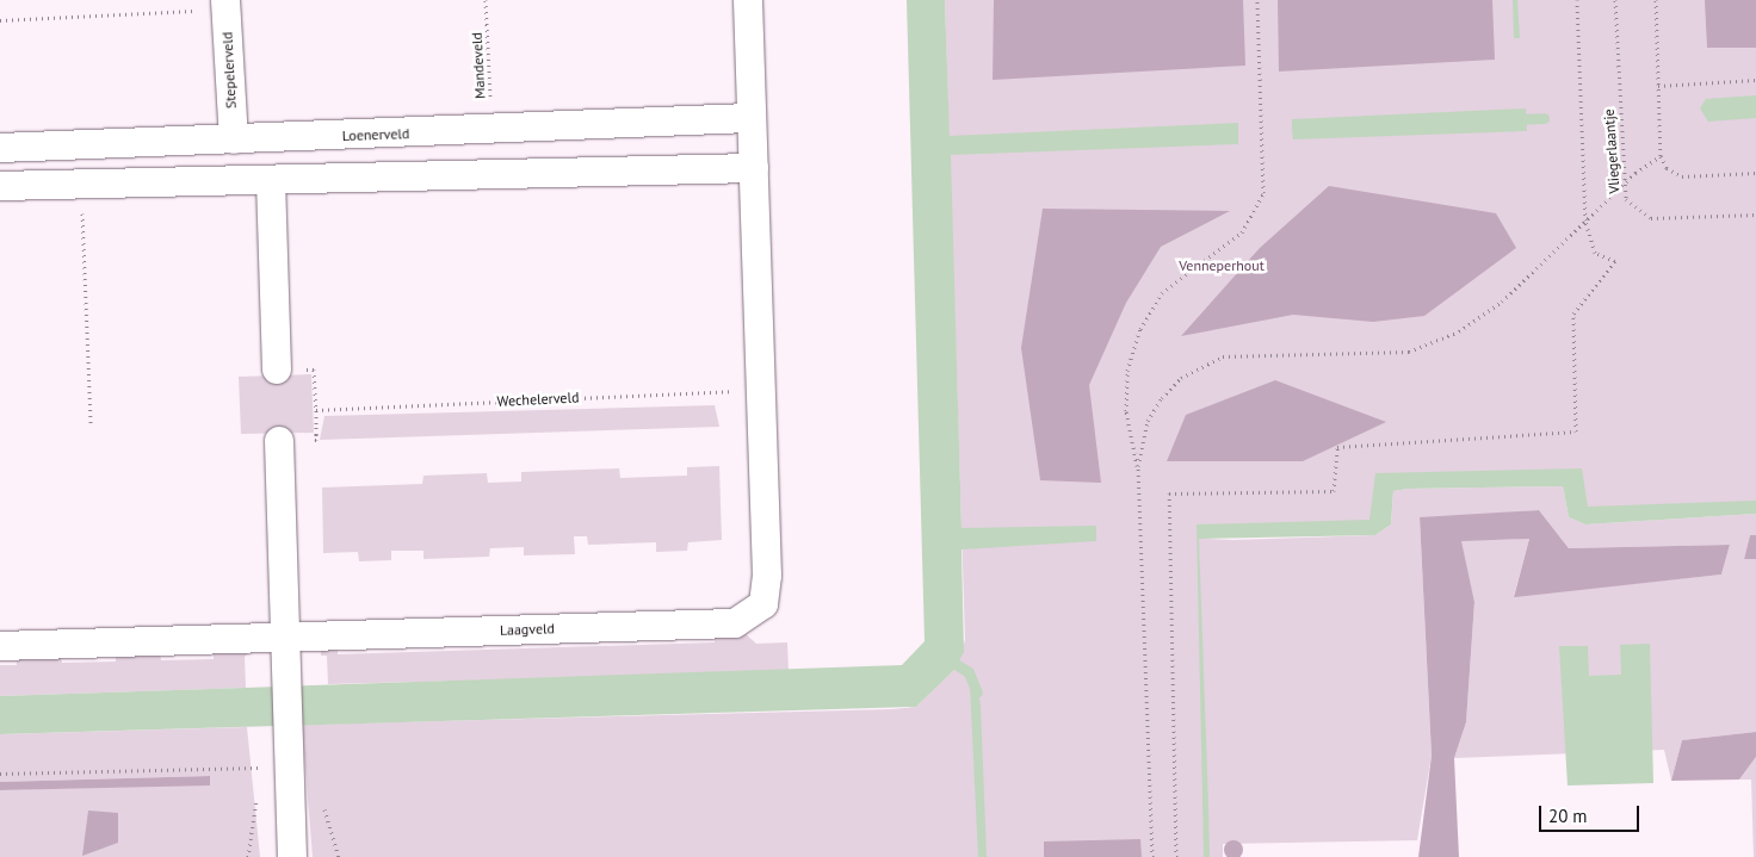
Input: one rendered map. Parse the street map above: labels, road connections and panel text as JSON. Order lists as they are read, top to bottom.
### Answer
{
  "streets": {
    "street": ["Stepelerveld", "Loenerveld", "Laagveld"],
    "path": ["Mandeveld", "Vliegerlaantje", "Wechelerveld"]
  },
  "crossings": [
    ["Mandeveld", "Loenerveld"],
    ["Stepelerveld", "Loenerveld"],
    ["Wechelerveld", "Laagveld"]
  ],
  "parks": ["Venneperhout"],
  "scale_bar": "20 m"
}
